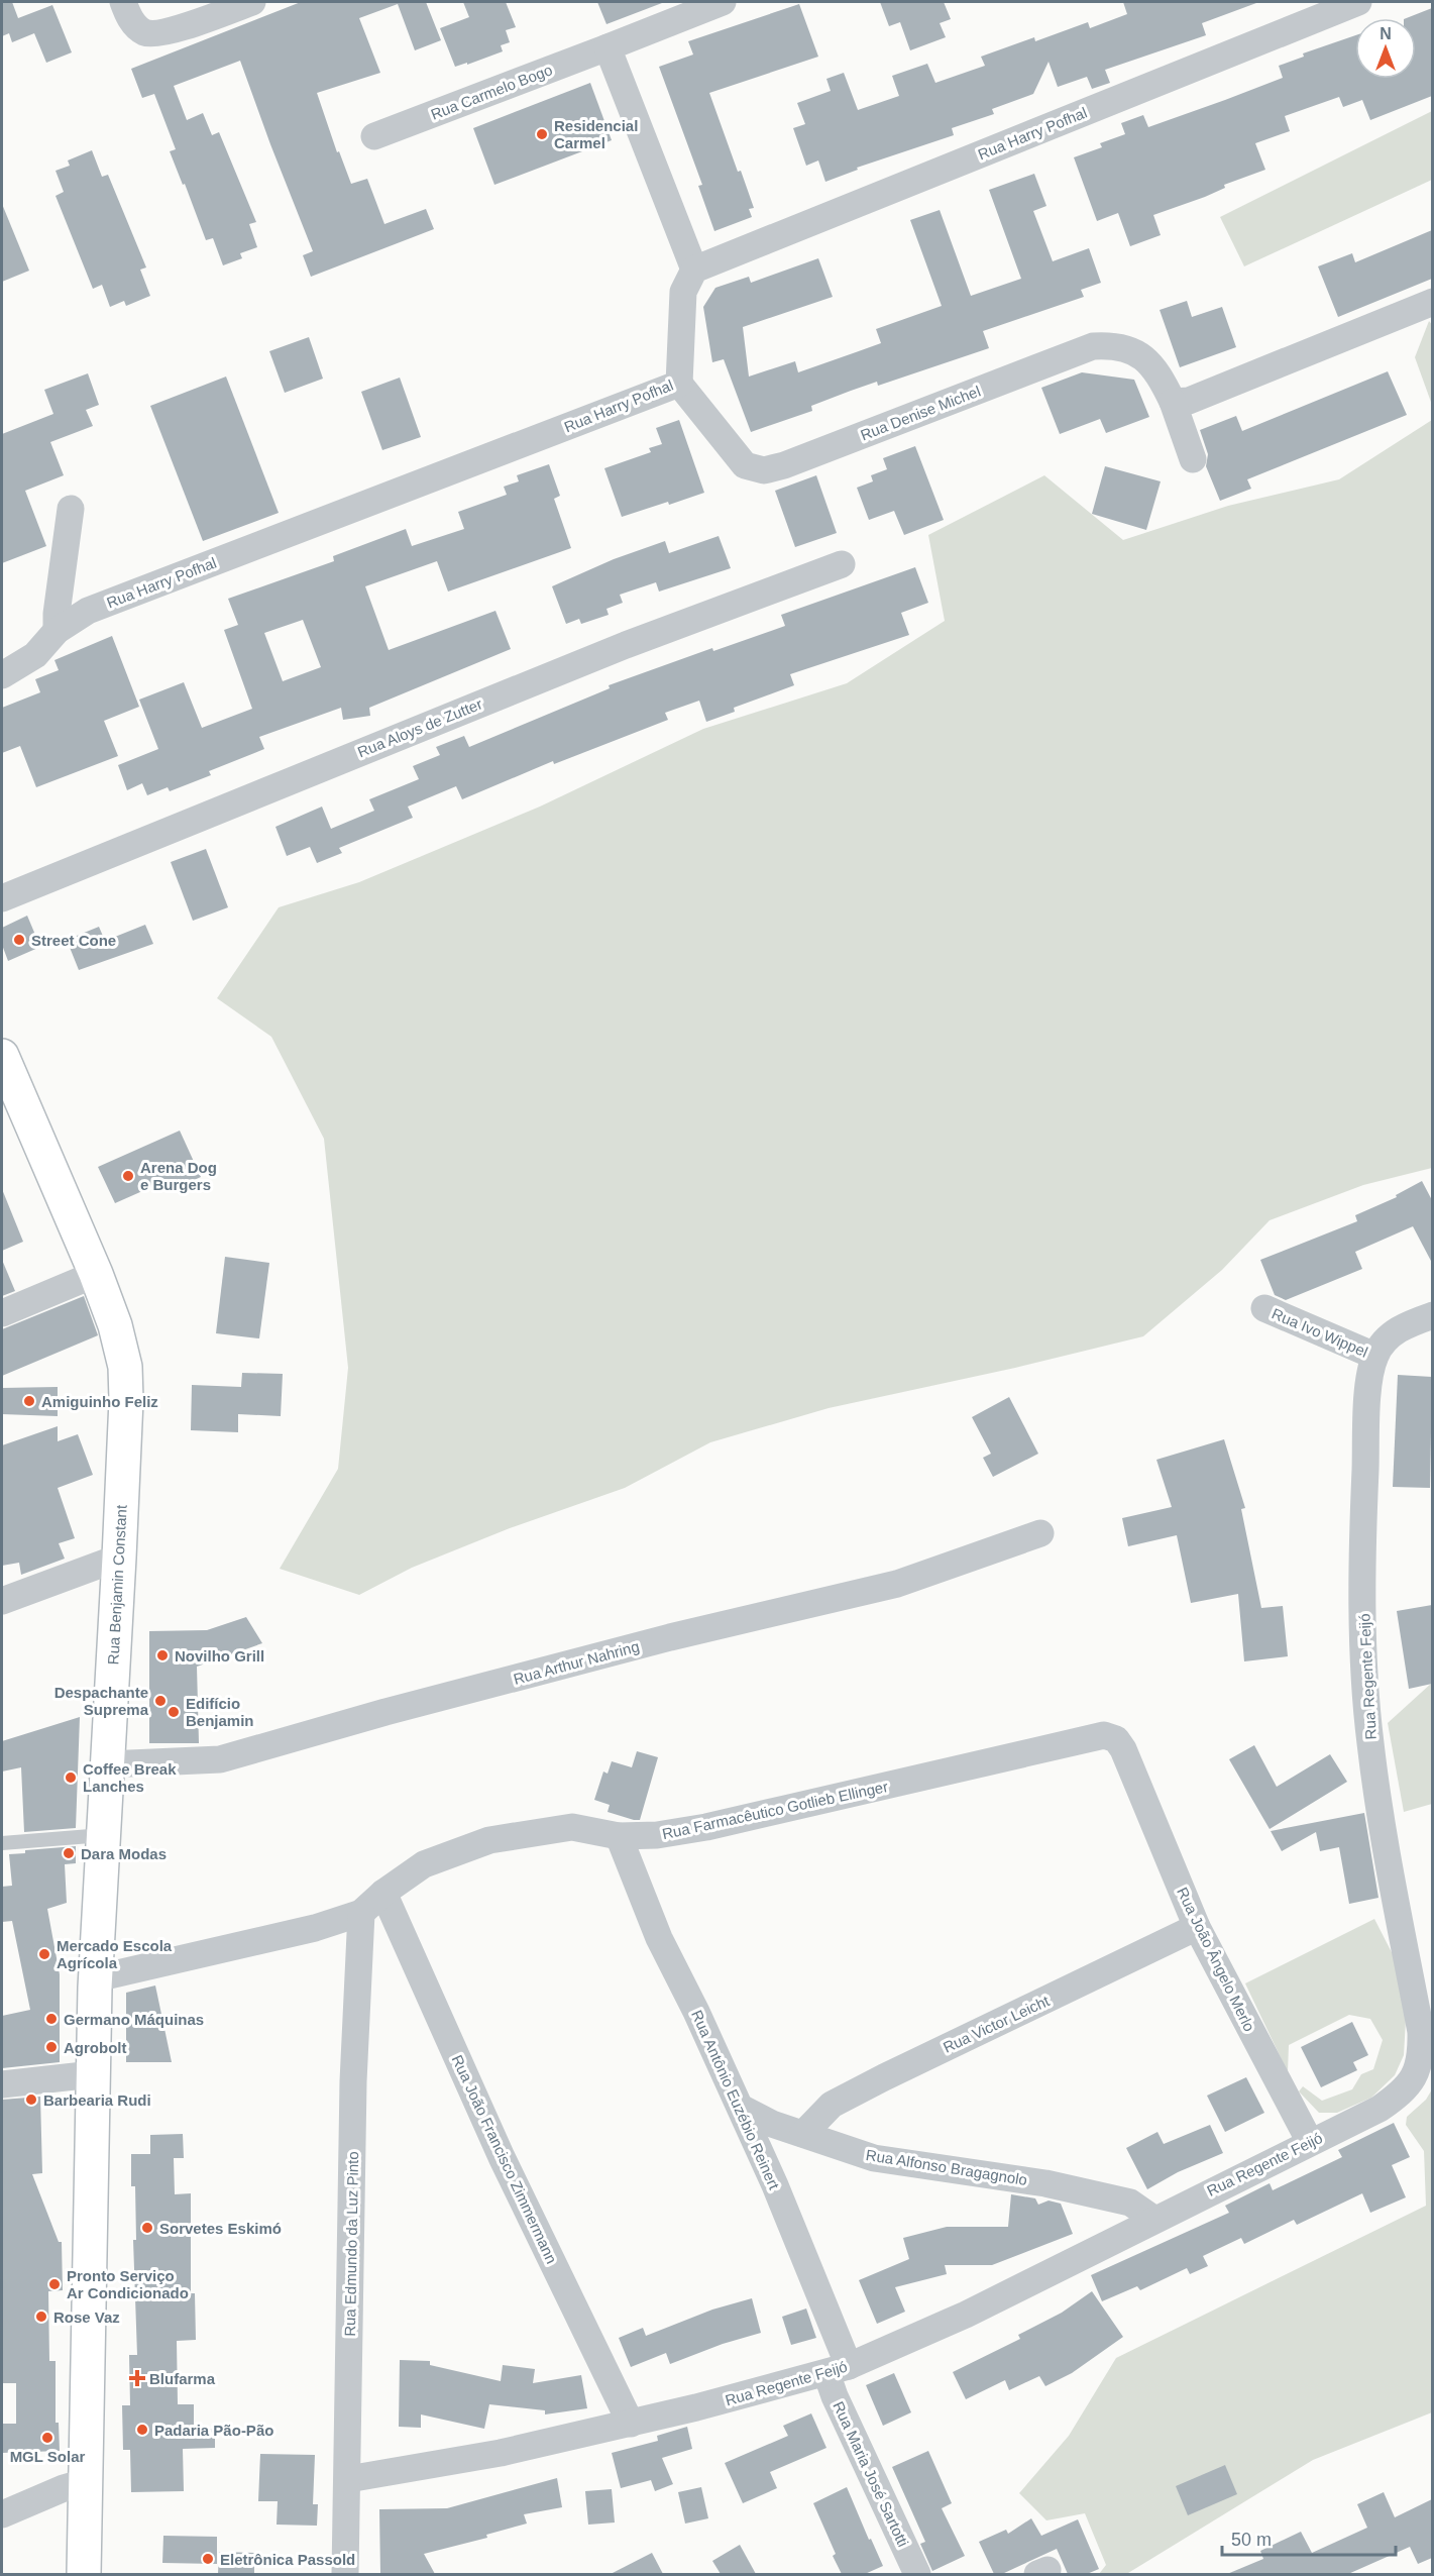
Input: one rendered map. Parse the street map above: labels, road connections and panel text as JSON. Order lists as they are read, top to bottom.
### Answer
{
  "streets": {
    "main road": ["Rua Benjamin Constant"],
    "street": [
      "Rua Carmelo Bogo",
      "Rua Harry Pofhal",
      "Rua Denise Michel",
      "Rua Aloys de Zutter",
      "Rua Ivo Wippel",
      "Rua Arthur Nahring",
      "Rua Regente Feijó",
      "Rua Farmacêutico Gotlieb Ellinger",
      "Rua João Ângelo Merlo",
      "Rua Victor Leicht",
      "Rua Antônio Euzébio Reinert",
      "Rua João Francisco Zimmermann",
      "Rua Alfonso Bragagnolo",
      "Rua Edmundo da Luz Pinto",
      "Rua Maria José Sartotti"
    ]
  },
  "crossings": [
    ["Rua Harry Pofhal", "Rua Denise Michel"],
    ["Rua Ivo Wippel", "Rua Regente Feijó"],
    ["Rua Benjamin Constant", "Rua Arthur Nahring"],
    ["Rua Benjamin Constant", "Rua Farmacêutico Gotlieb Ellinger"],
    ["Rua Regente Feijó", "Rua João Ângelo Merlo"],
    ["Rua Regente Feijó", "Rua Antônio Euzébio Reinert"],
    ["Rua Regente Feijó", "Rua João Francisco Zimmermann"],
    ["Rua Regente Feijó", "Rua Alfonso Bragagnolo"],
    ["Rua Regente Feijó", "Rua Edmundo da Luz Pinto"],
    ["Rua Regente Feijó", "Rua Maria José Sartotti"],
    ["Rua Farmacêutico Gotlieb Ellinger", "Rua João Ângelo Merlo"],
    ["Rua Farmacêutico Gotlieb Ellinger", "Rua Antônio Euzébio Reinert"],
    ["Rua Farmacêutico Gotlieb Ellinger", "Rua João Francisco Zimmermann"],
    ["Rua Farmacêutico Gotlieb Ellinger", "Rua Edmundo da Luz Pinto"],
    ["Rua João Ângelo Merlo", "Rua Victor Leicht"],
    ["Rua Victor Leicht", "Rua Alfonso Bragagnolo"],
    ["Rua Antônio Euzébio Reinert", "Rua Alfonso Bragagnolo"],
    ["Rua Antônio Euzébio Reinert", "Rua Maria José Sartotti"]
  ],
  "places": {
    "other": [
      "Residencial Carmel",
      "Street Cone",
      "Arena Dog e Burgers",
      "Amiguinho Feliz",
      "Novilho Grill",
      "Despachante Suprema",
      "Edifício Benjamin",
      "Coffee Break Lanches",
      "Dara Modas",
      "Mercado Escola Agrícola",
      "Germano Máquinas",
      "Agrobolt",
      "Barbearia Rudi",
      "Sorvetes Eskimó",
      "Pronto Serviço Ar Condicionado",
      "Rose Vaz",
      "Padaria Pão-Pão",
      "MGL Solar",
      "Eletrônica Passold"
    ],
    "health": ["Blufarma"]
  },
  "scale_bar": "50 m",
  "north": "top"
}
